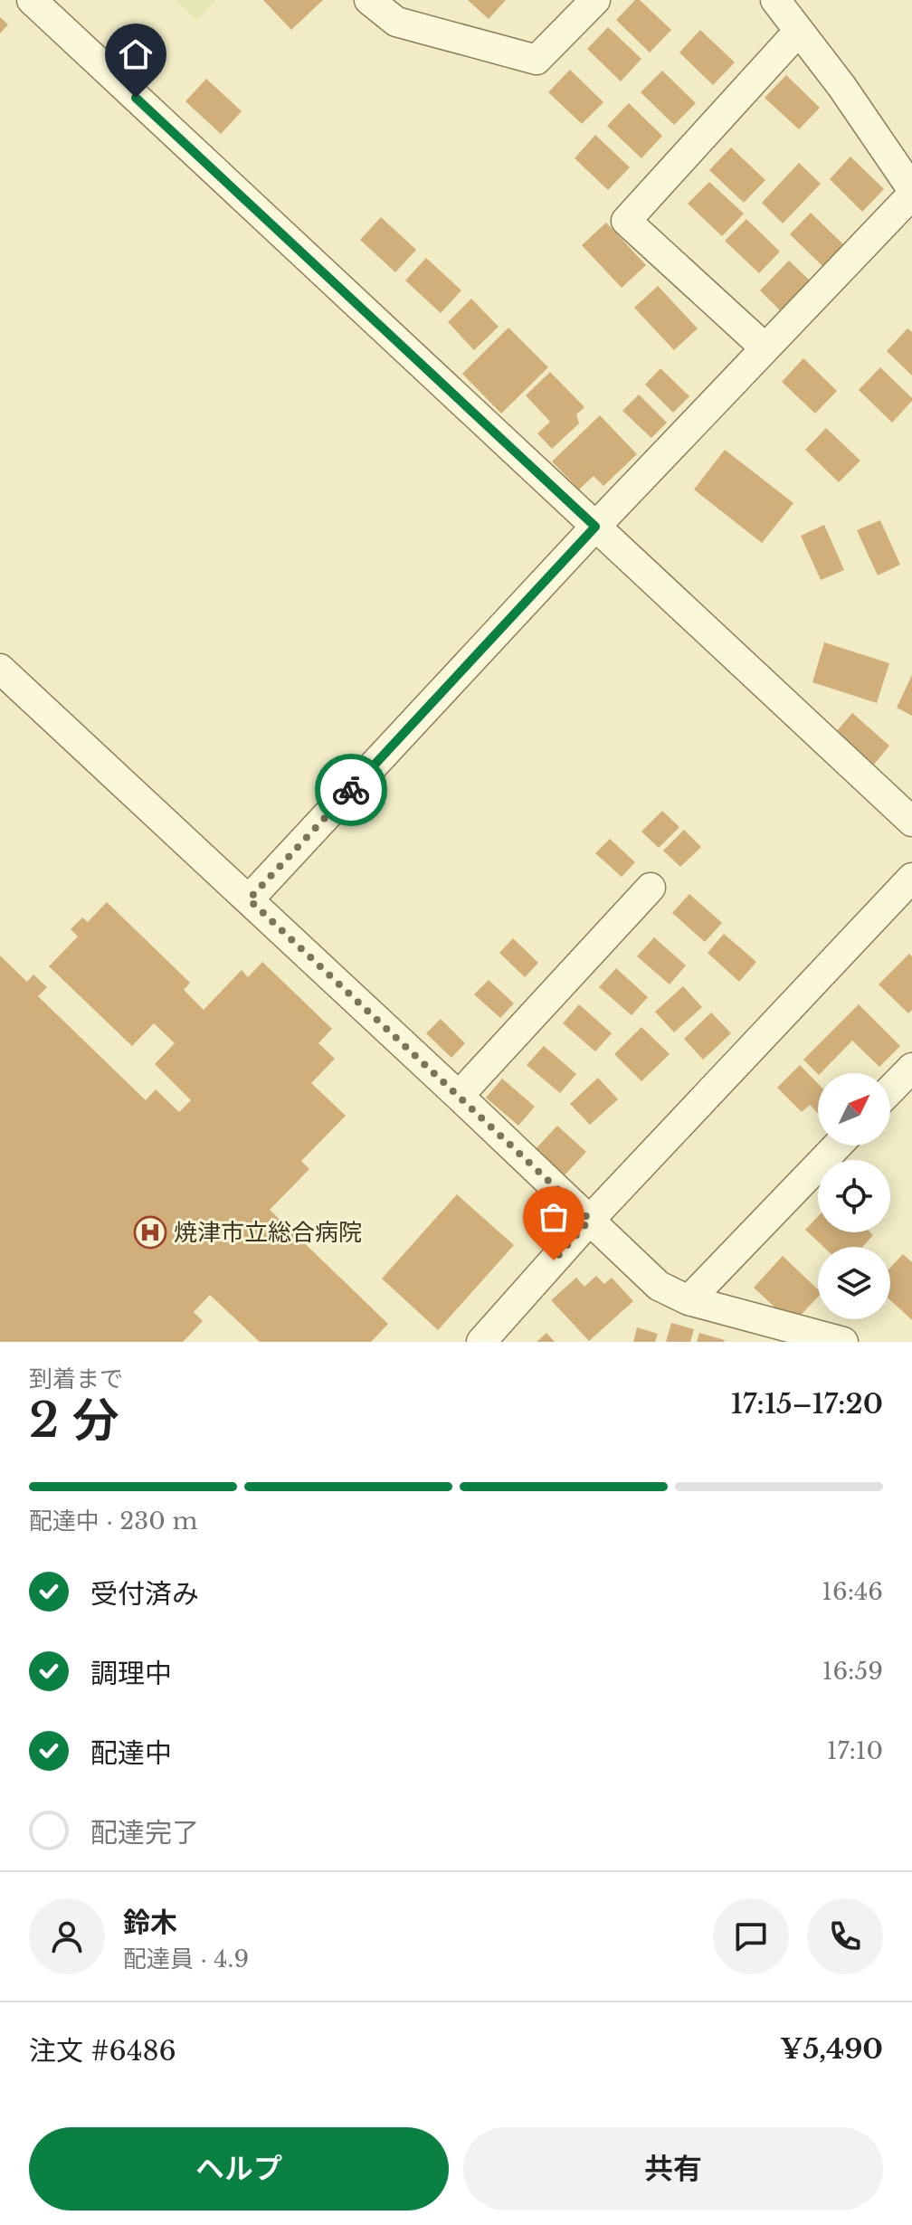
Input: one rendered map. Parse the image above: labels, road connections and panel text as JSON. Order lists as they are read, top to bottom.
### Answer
{
  "places": {
    "hospital": ["焼津市立総合病院"]
  },
  "north": "top right",
  "page": {
    "heading": ["2 分", "到着まで", "17:15–17:20"],
    "panel": [
      "鈴木",
      "配達員 · 4.9",
      "注文 #6486",
      "¥5,490"
    ],
    "bar": "配達中 · 230 m",
    "list": [
      ["受付済み", "16:46"],
      ["調理中", "16:59"],
      ["配達中", "17:10"],
      "配達完了"
    ],
    "buttons": ["ヘルプ", "共有"]
  }
}
